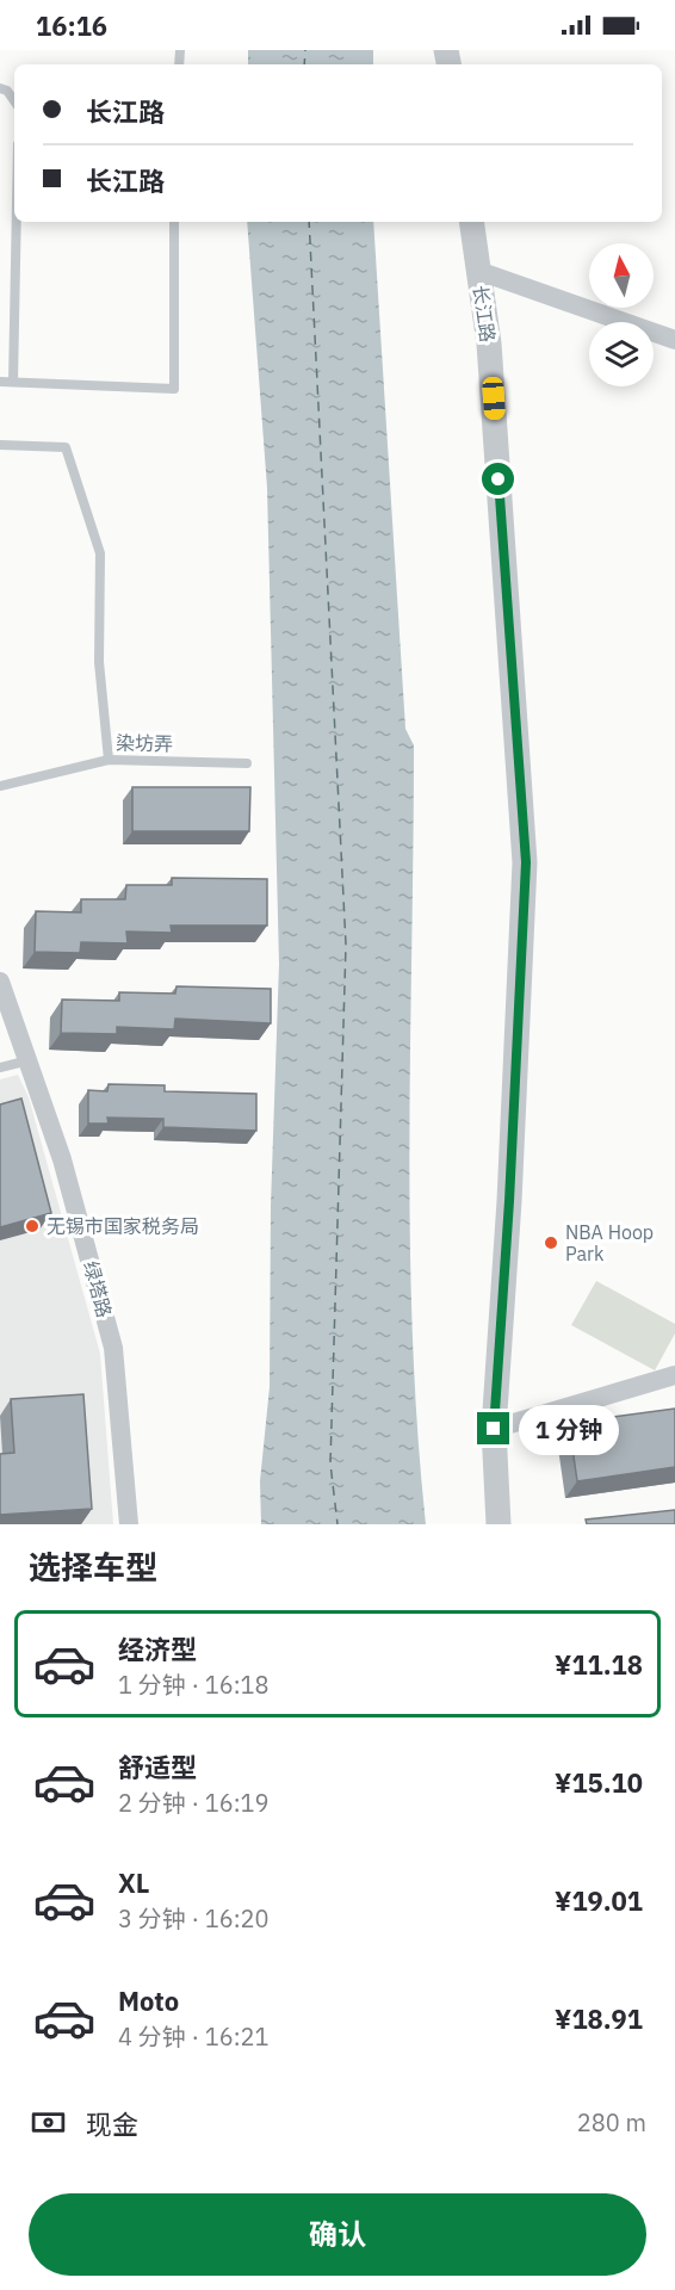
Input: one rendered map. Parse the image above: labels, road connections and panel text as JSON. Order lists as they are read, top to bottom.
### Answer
{
  "streets": {
    "street": ["长江路", "绿塔路"],
    "lane": ["染坊弄"]
  },
  "places": ["无锡市国家税务局", "NBA Hoop Park"],
  "north": "top",
  "page": {
    "status": "16:16",
    "banner": ["长江路", "长江路"],
    "bubble": "1 分钟",
    "heading": "选择车型",
    "list": [
      {
        "name": "经济型",
        "note": "1 分钟 · 16:18",
        "value": "¥11.18"
      },
      {
        "name": "舒适型",
        "note": "2 分钟 · 16:19",
        "value": "¥15.10"
      },
      {
        "name": "XL",
        "note": "3 分钟 · 16:20",
        "value": "¥19.01"
      },
      {
        "name": "Moto",
        "note": "4 分钟 · 16:21",
        "value": "¥18.91"
      }
    ],
    "pay": ["现金", "280 m"],
    "buttons": "确认"
  }
}
